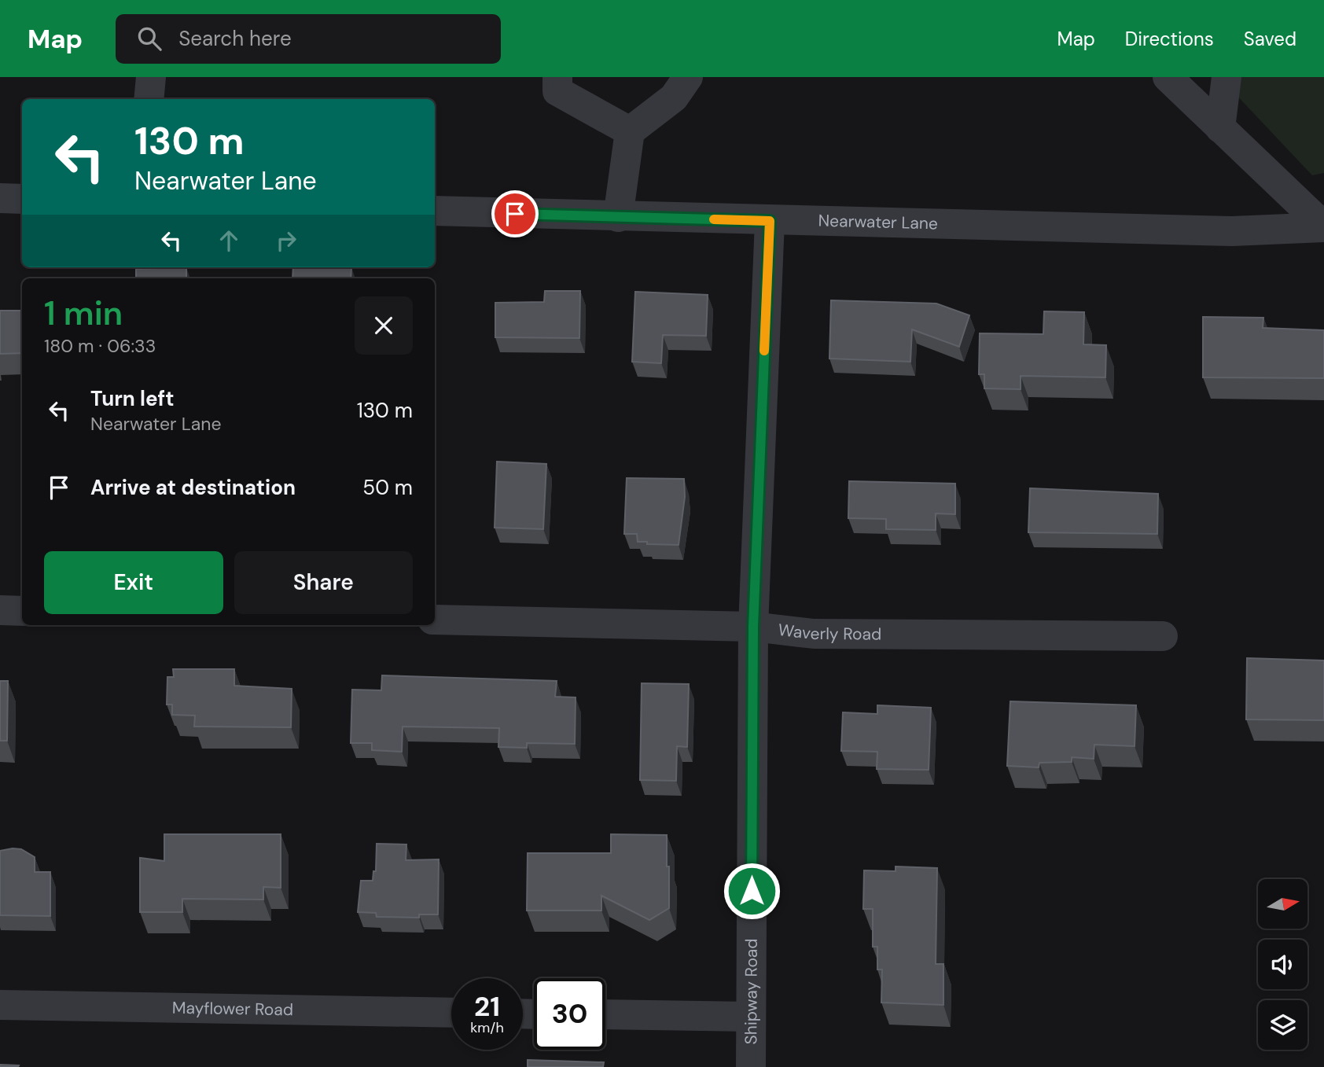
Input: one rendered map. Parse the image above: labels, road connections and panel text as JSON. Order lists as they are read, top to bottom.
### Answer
{
  "streets": {
    "street": [
      "Nearwater Lane",
      "Waverly Road",
      "Shipway Road",
      "Mayflower Road"
    ]
  },
  "crossings": [
    ["Nearwater Lane", "Shipway Road"],
    ["Waverly Road", "Shipway Road"]
  ],
  "north": "right",
  "page": {
    "header": "Map",
    "search": "Search here",
    "nav": ["Map", "Directions", "Saved"],
    "turn": ["130 m", "Nearwater Lane"],
    "heading": ["1 min", "180 m · 06:33"],
    "list": [
      {
        "name": "Turn left",
        "note": "Nearwater Lane",
        "value": "130 m"
      },
      {
        "name": "Arrive at destination",
        "value": "50 m"
      }
    ],
    "buttons": ["Exit", "Share"],
    "speed": "21 km/h",
    "limit": "30"
  }
}
